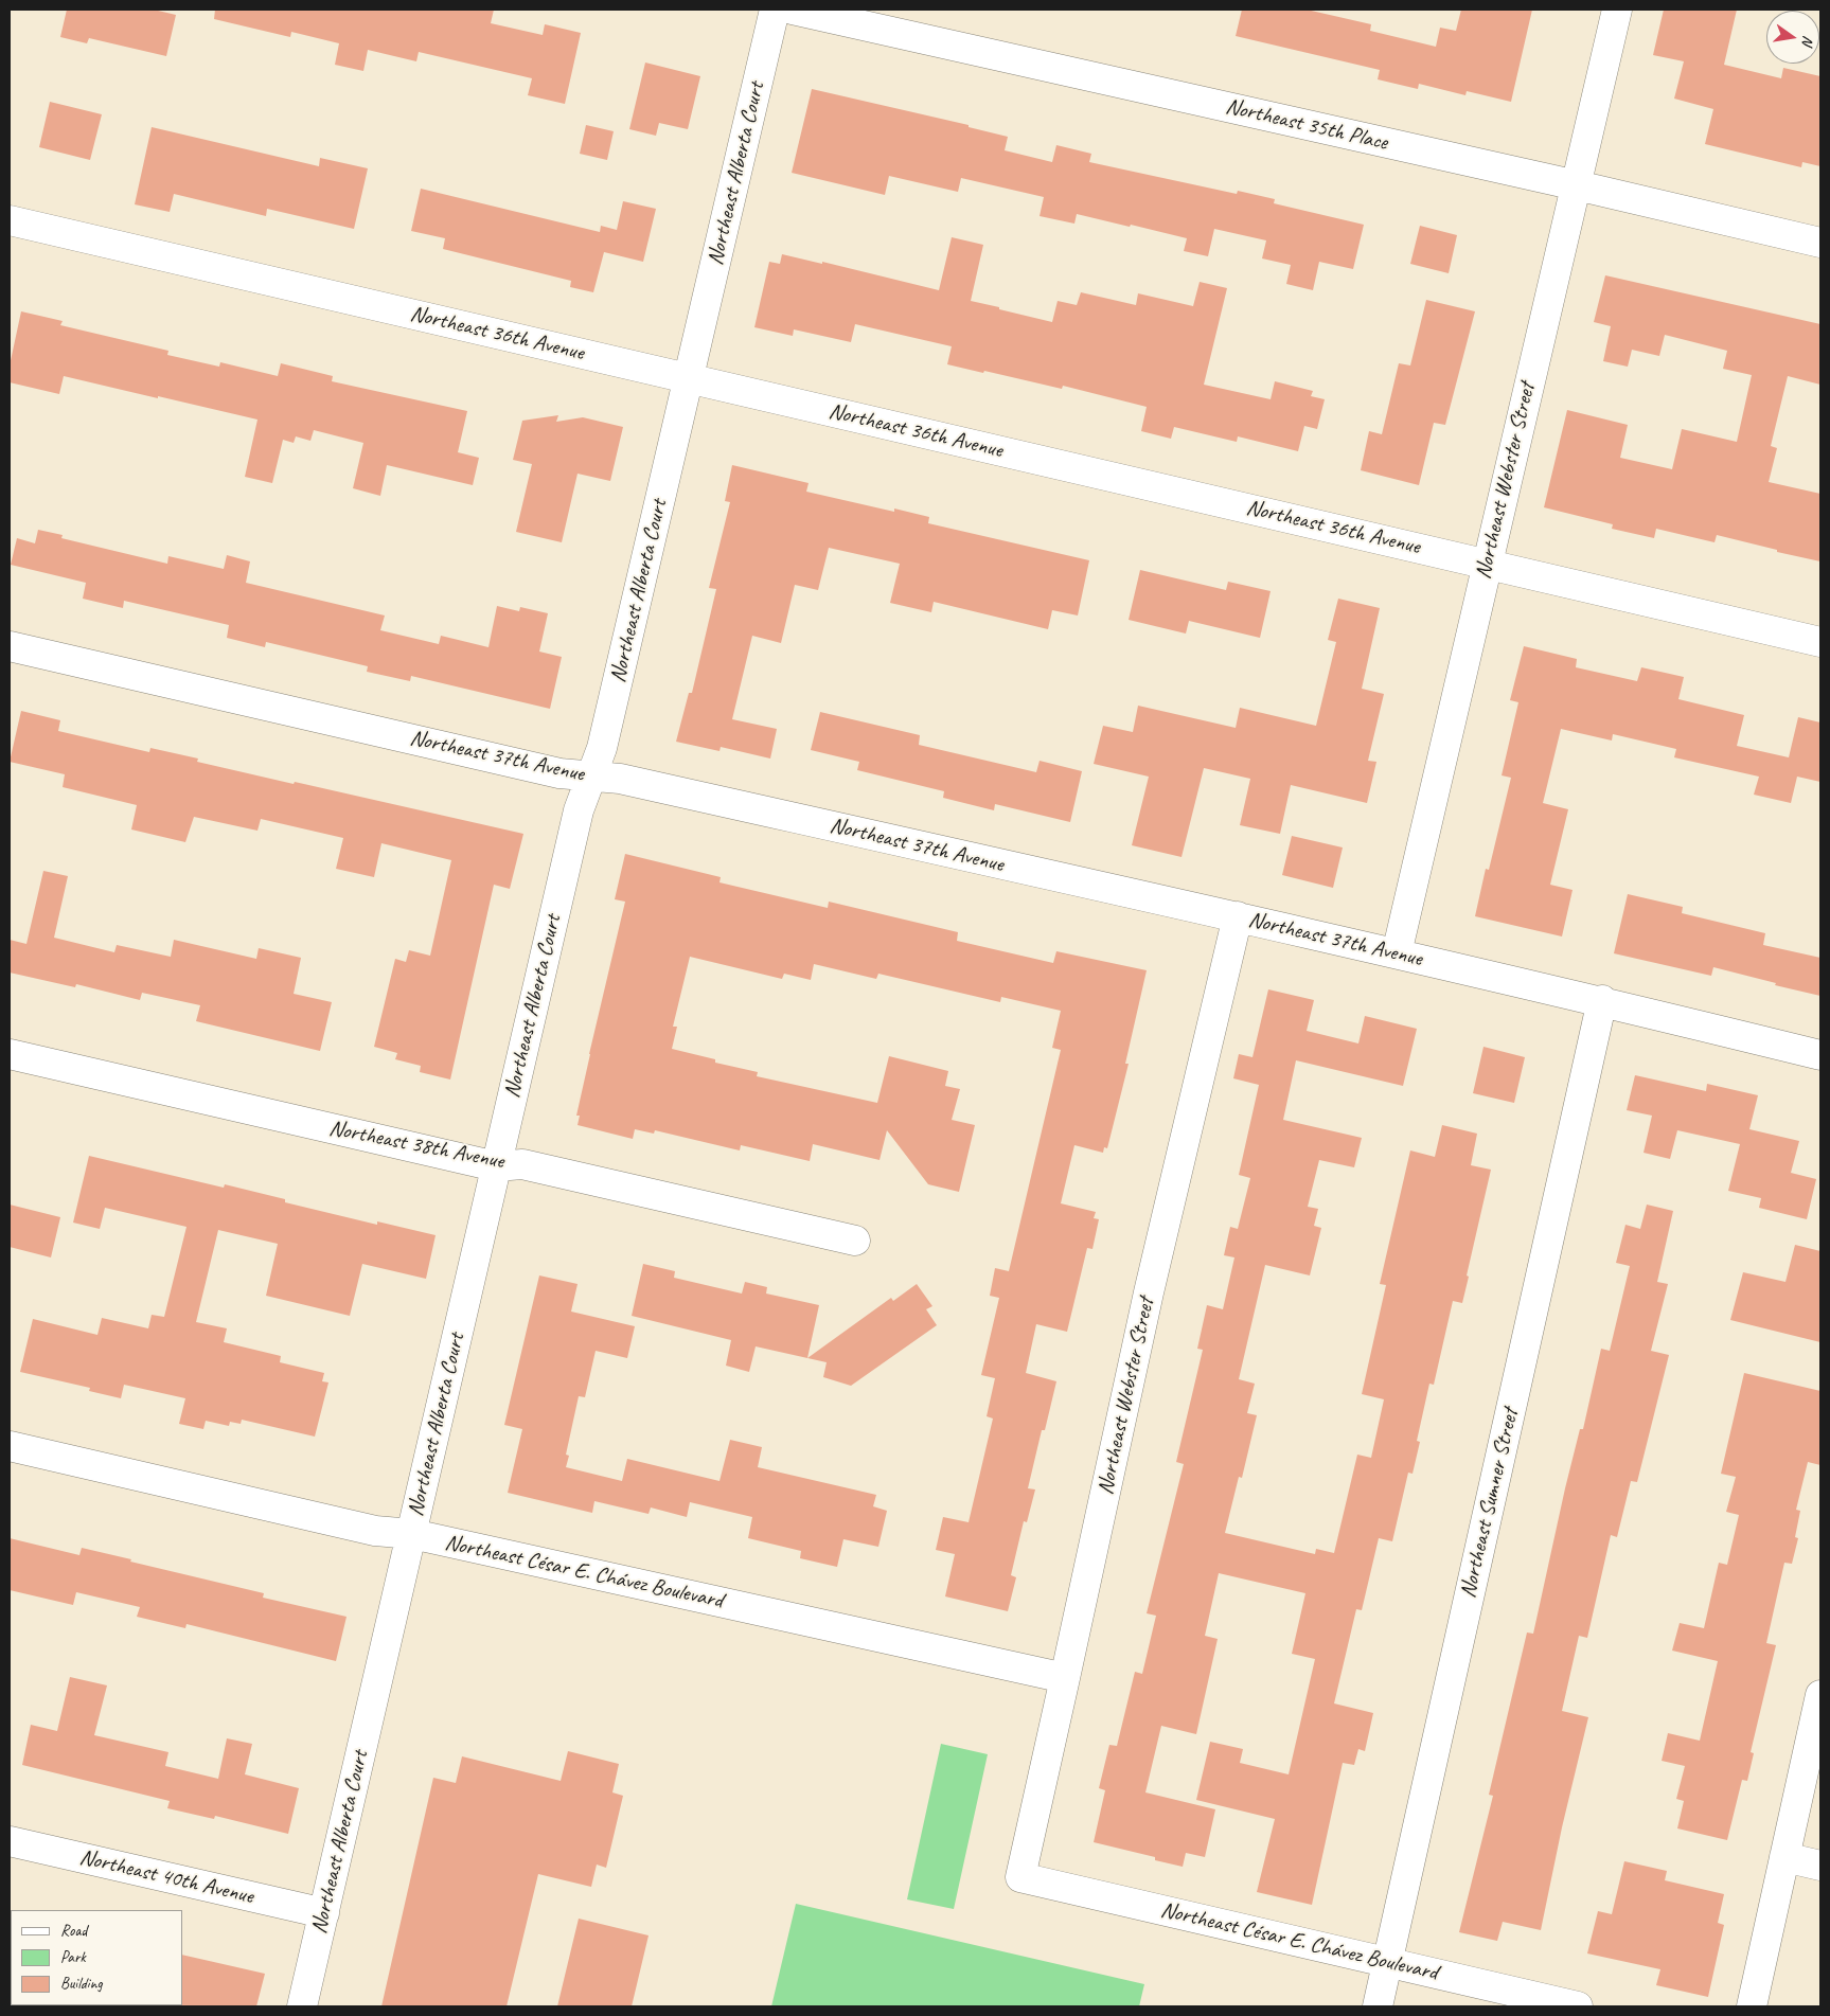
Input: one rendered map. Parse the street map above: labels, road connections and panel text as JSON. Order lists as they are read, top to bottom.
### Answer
{
  "streets": {
    "street": [
      "Northeast 35th Place",
      "Northeast Alberta Court",
      "Northeast 36th Avenue",
      "Northeast Webster Street",
      "Northeast 37th Avenue",
      "Northeast 38th Avenue",
      "Northeast Sumner Street",
      "Northeast César E. Chávez Boulevard",
      "Northeast 40th Avenue"
    ]
  },
  "crossings": [
    ["Northeast 35th Place", "Northeast Webster Street"],
    ["Northeast Alberta Court", "Northeast 36th Avenue"],
    ["Northeast Alberta Court", "Northeast 37th Avenue"],
    ["Northeast Alberta Court", "Northeast 38th Avenue"],
    ["Northeast Alberta Court", "Northeast César E. Chávez Boulevard"],
    ["Northeast Alberta Court", "Northeast 40th Avenue"],
    ["Northeast 36th Avenue", "Northeast Webster Street"],
    ["Northeast Webster Street", "Northeast 37th Avenue"],
    ["Northeast Webster Street", "Northeast César E. Chávez Boulevard"],
    ["Northeast 37th Avenue", "Northeast Sumner Street"],
    ["Northeast Sumner Street", "Northeast César E. Chávez Boulevard"]
  ],
  "legend": ["Road", "Park", "Building"],
  "north": "right"
}
